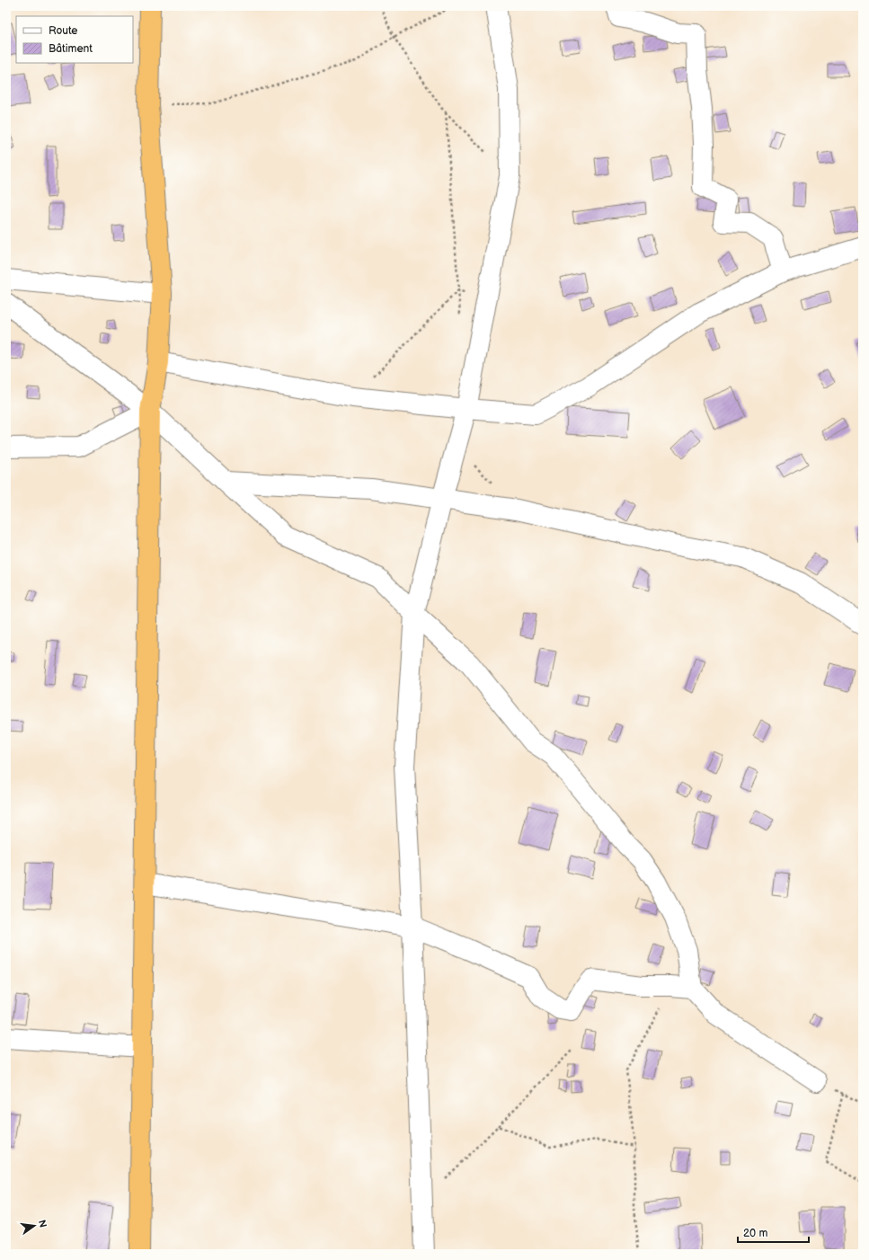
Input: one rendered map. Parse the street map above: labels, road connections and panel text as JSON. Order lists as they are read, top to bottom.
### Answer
{
  "legend": ["Route", "Bâtiment"],
  "scale_bar": "20 m",
  "north": "right"
}
